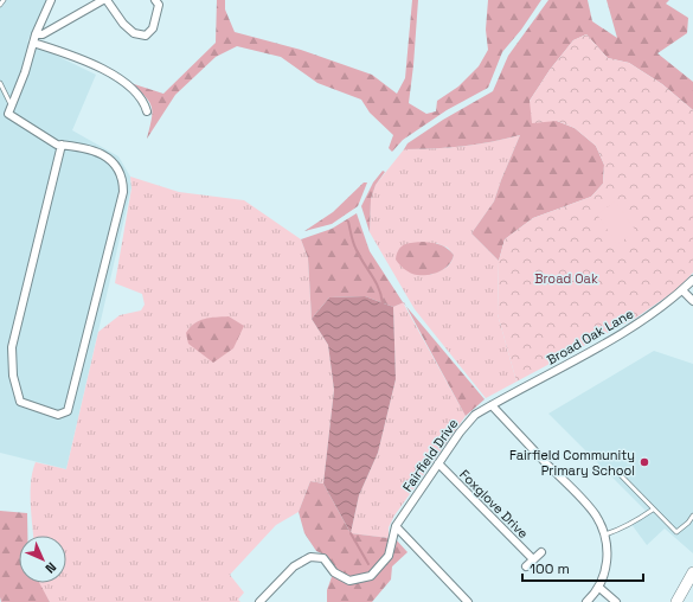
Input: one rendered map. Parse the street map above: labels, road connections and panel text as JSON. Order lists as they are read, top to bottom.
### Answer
{
  "streets": {
    "street": ["Broad Oak Lane", "Fairfield Drive", "Foxglove Drive"]
  },
  "crossings": [
    ["Broad Oak Lane", "Fairfield Drive"],
    ["Fairfield Drive", "Foxglove Drive"]
  ],
  "parks": ["Broad Oak"],
  "places": ["Fairfield Community Primary School"],
  "scale_bar": "100 m",
  "north": "bottom right"
}
